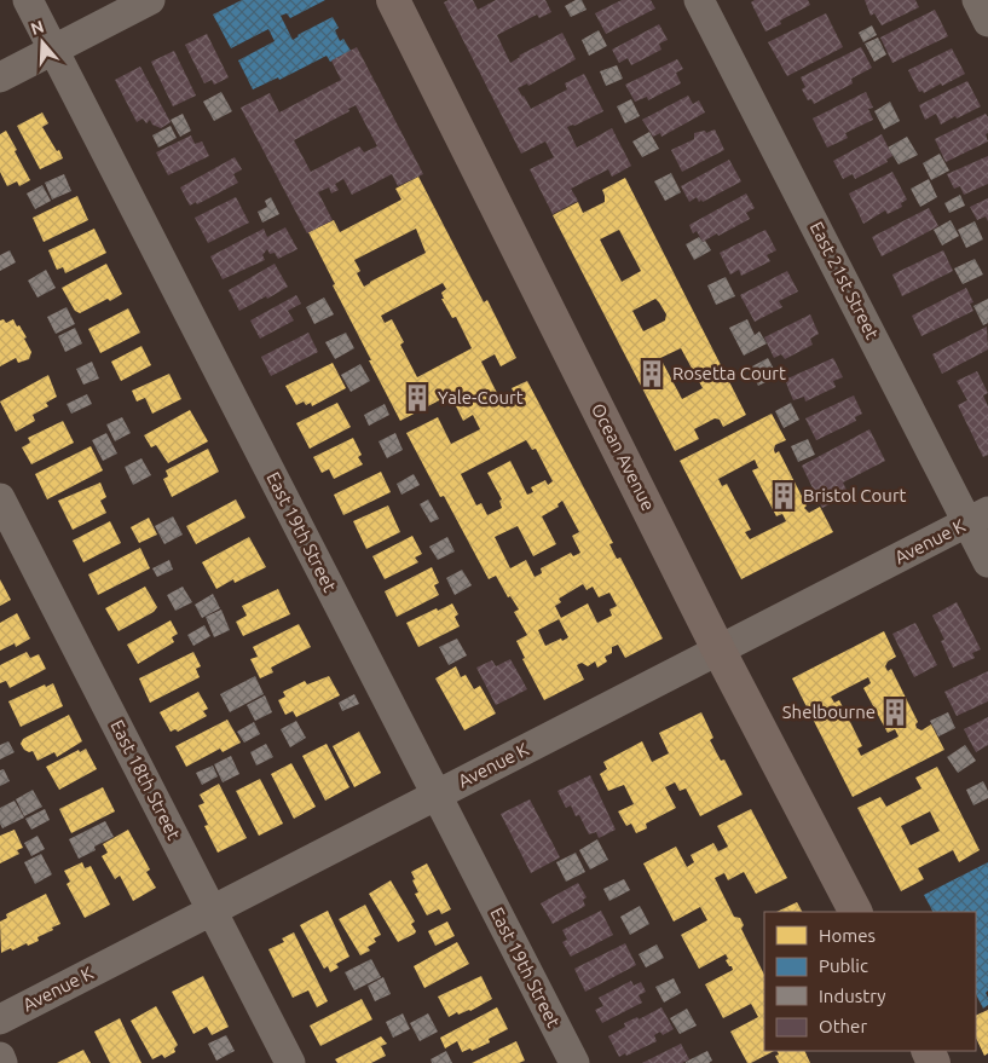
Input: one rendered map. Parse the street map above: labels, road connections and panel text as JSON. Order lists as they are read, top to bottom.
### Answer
{
  "streets": {
    "main road": ["Ocean Avenue"],
    "street": [
      "East 21st Street",
      "East 19th Street",
      "Avenue K",
      "East 18th Street"
    ]
  },
  "crossings": [
    ["East 21st Street", "Avenue K"],
    ["Ocean Avenue", "Avenue K"],
    ["East 19th Street", "Avenue K"],
    ["Avenue K", "East 18th Street"]
  ],
  "places": {
    "building": [
      "Rosetta Court",
      "Yale-Court",
      "Bristol Court",
      "Shelbourne"
    ]
  },
  "legend": [
    "Homes",
    "Public",
    "Industry",
    "Other"
  ],
  "north": "top"
}
